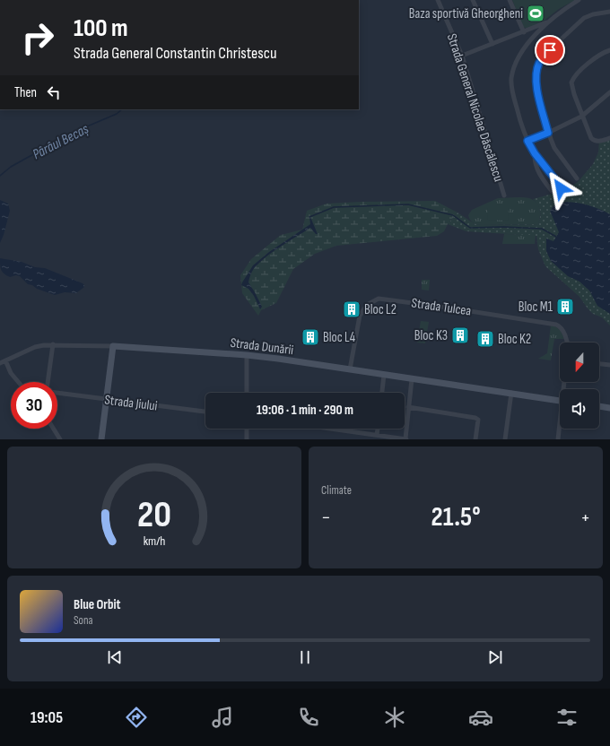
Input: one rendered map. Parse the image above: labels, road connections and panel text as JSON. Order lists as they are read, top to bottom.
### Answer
{
  "streets": {
    "street": [
      "Strada General Nicolae Dăscălescu",
      "Strada Tulcea",
      "Strada Dunării",
      "Strada Jiului"
    ]
  },
  "crossings": [
    ["Strada Tulcea", "Strada Dunării"]
  ],
  "water": ["Pârâul Becaș"],
  "places": {
    "sports": ["Baza sportivă Gheorgheni"],
    "building": [
      "Bloc M1",
      "Bloc L2",
      "Bloc K3",
      "Bloc L4",
      "Bloc K2"
    ]
  },
  "north": "bottom",
  "page": {
    "turn": ["100 m", "Strada General Constantin Christescu"],
    "then": "Then",
    "limit": "30",
    "trip": "19:06 · 1 min · 290 m",
    "tile": "Climate",
    "heat": ["−", "21.5°", "+"],
    "song": ["Blue Orbit", "Sona"],
    "tabs": "19:05",
    "gauge": ["20", "km/h"]
  }
}
